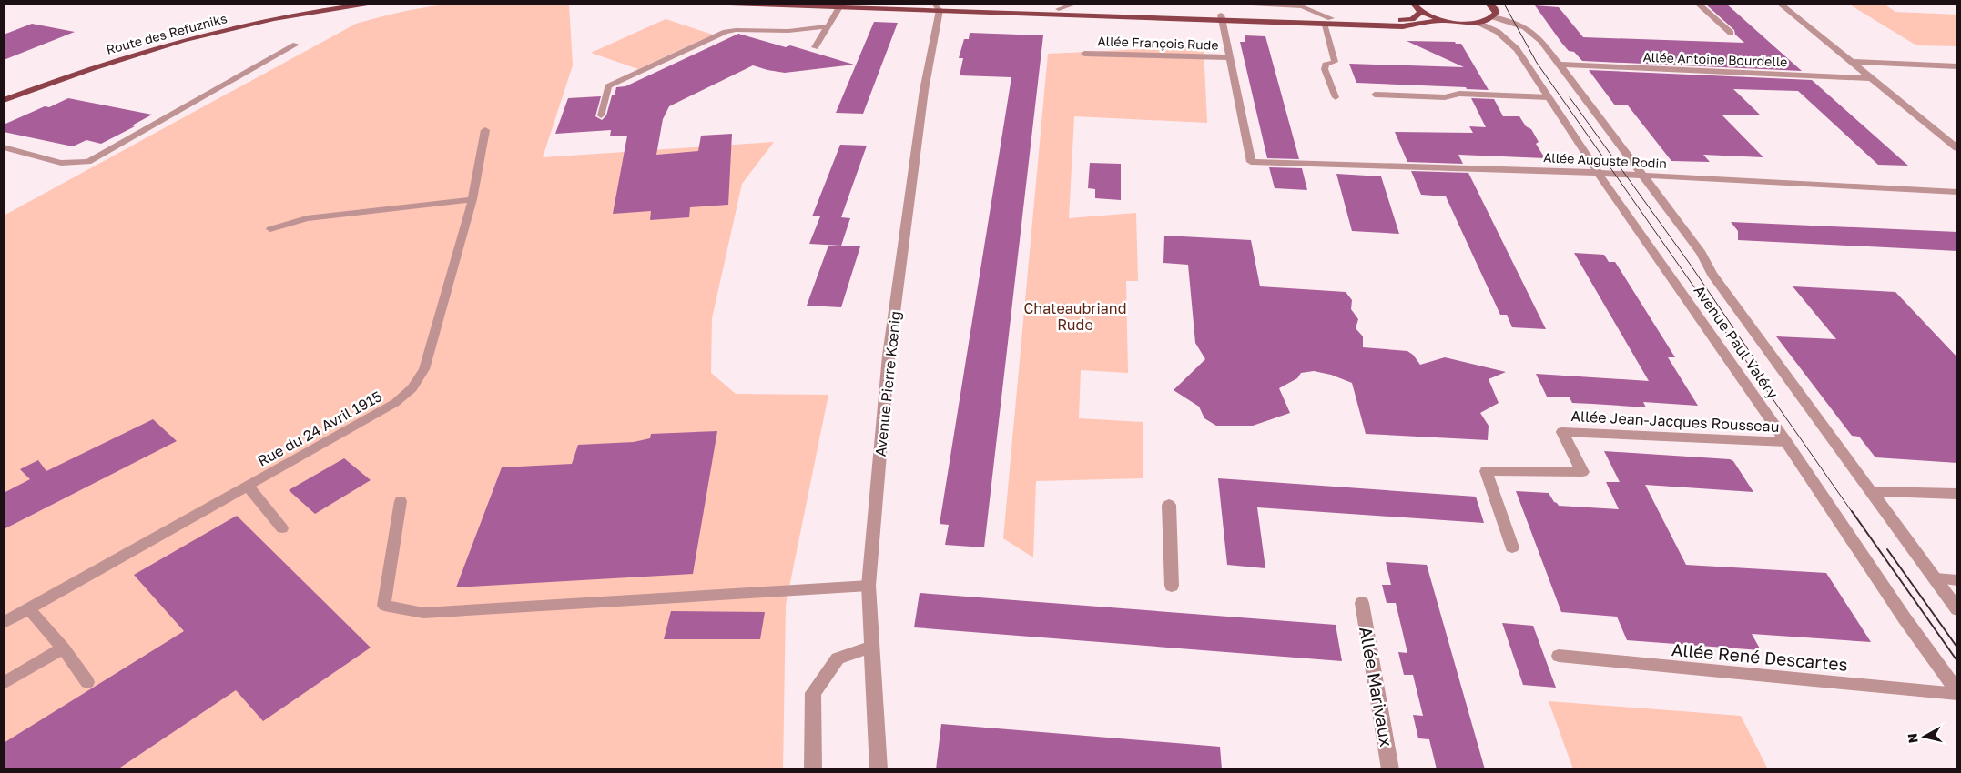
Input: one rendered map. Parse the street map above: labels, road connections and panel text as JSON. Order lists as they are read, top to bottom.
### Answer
{
  "streets": {
    "main road": ["Route des Refuzniks"],
    "street": [
      "Allée François Rude",
      "Allée Antoine Bourdelle",
      "Allée Auguste Rodin",
      "Avenue Paul Valéry",
      "Avenue Pierre Kœnig",
      "Allée Marivaux"
    ],
    "lane": ["Allée Jean-Jacques Rousseau", "Rue du 24 Avril 1915", "Allée René Descartes"]
  },
  "crossings": [
    ["Allée François Rude", "Allée Auguste Rodin"],
    ["Allée Antoine Bourdelle", "Avenue Paul Valéry"],
    ["Allée Auguste Rodin", "Avenue Paul Valéry"],
    ["Avenue Paul Valéry", "Allée Jean-Jacques Rousseau"],
    ["Avenue Paul Valéry", "Allée René Descartes"]
  ],
  "parks": ["Chateaubriand Rude"],
  "north": "left"
}
